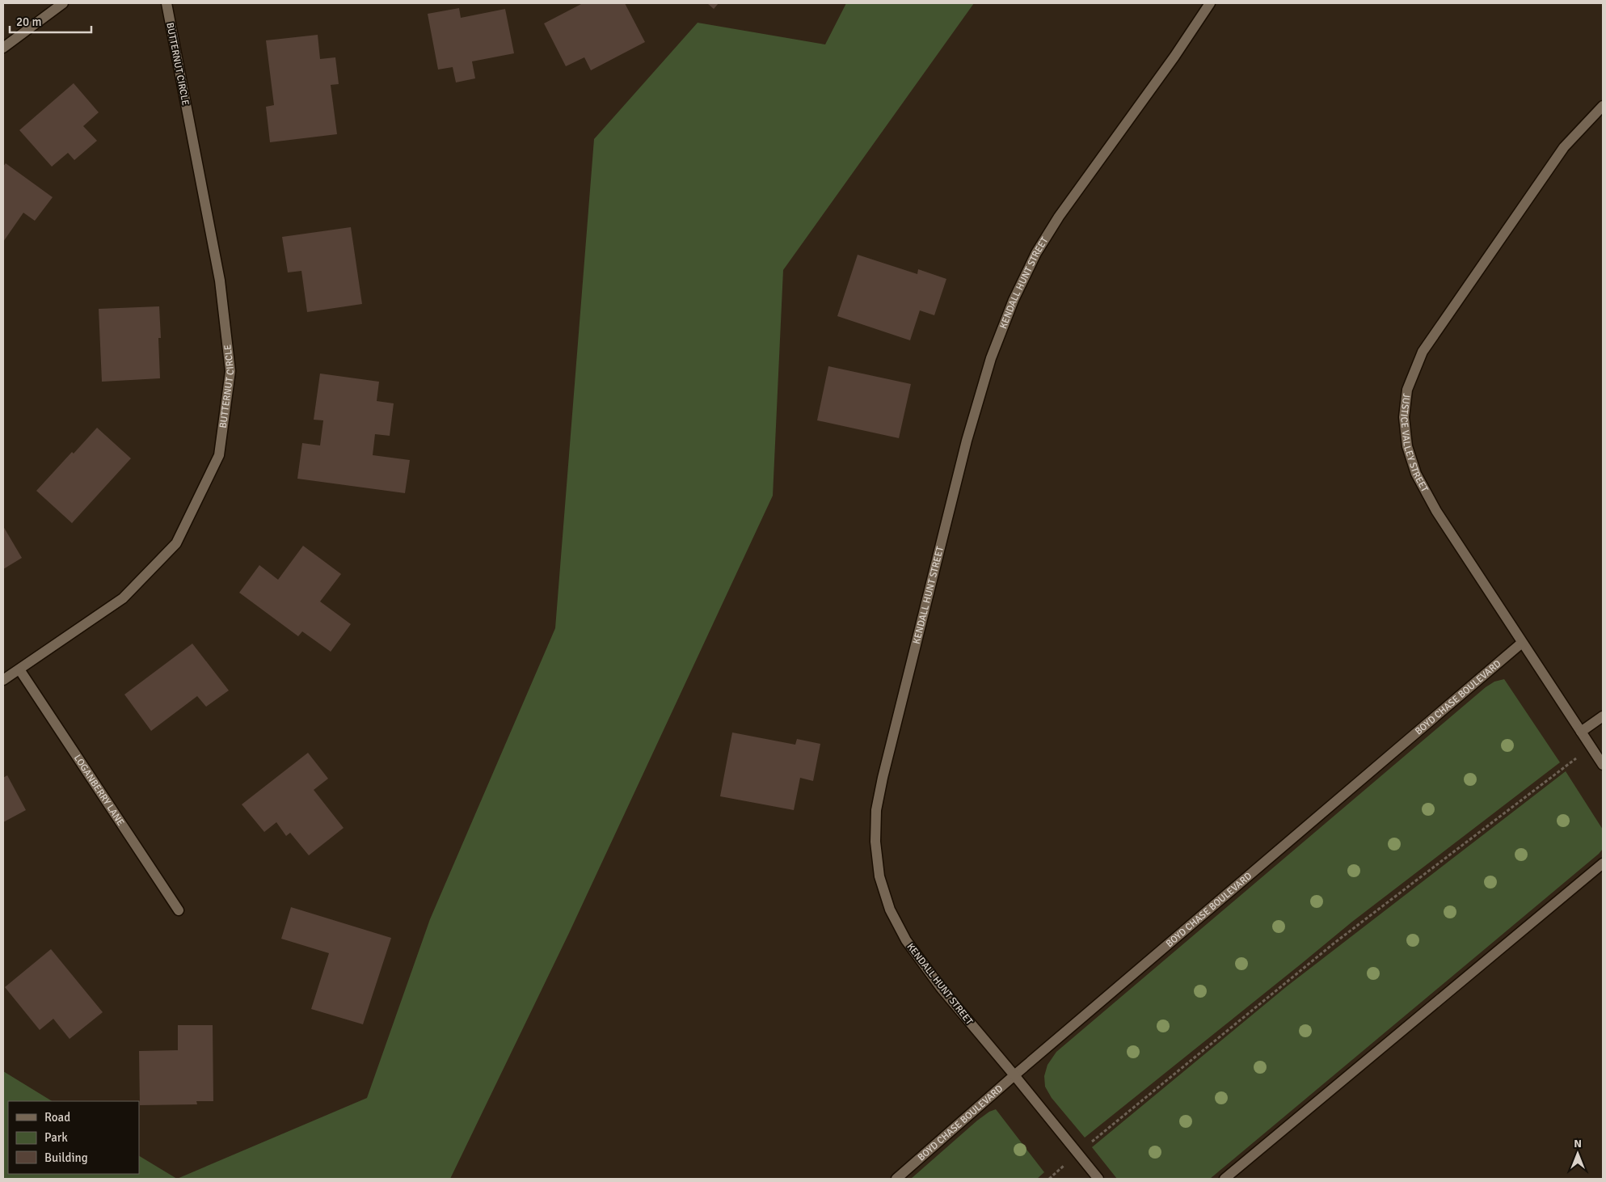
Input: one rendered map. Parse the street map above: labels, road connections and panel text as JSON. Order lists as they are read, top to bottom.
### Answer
{
  "streets": {
    "street": [
      "BUTTERNUT CIRCLE",
      "KENDALL HUNT STREET",
      "JUSTICE VALLEY STREET",
      "BOYD CHASE BOULEVARD",
      "LOGANBERRY LANE"
    ]
  },
  "crossings": [
    ["BUTTERNUT CIRCLE", "LOGANBERRY LANE"],
    ["KENDALL HUNT STREET", "BOYD CHASE BOULEVARD"],
    ["JUSTICE VALLEY STREET", "BOYD CHASE BOULEVARD"]
  ],
  "legend": ["Road", "Park", "Building"],
  "scale_bar": "20 m",
  "north": "top"
}
